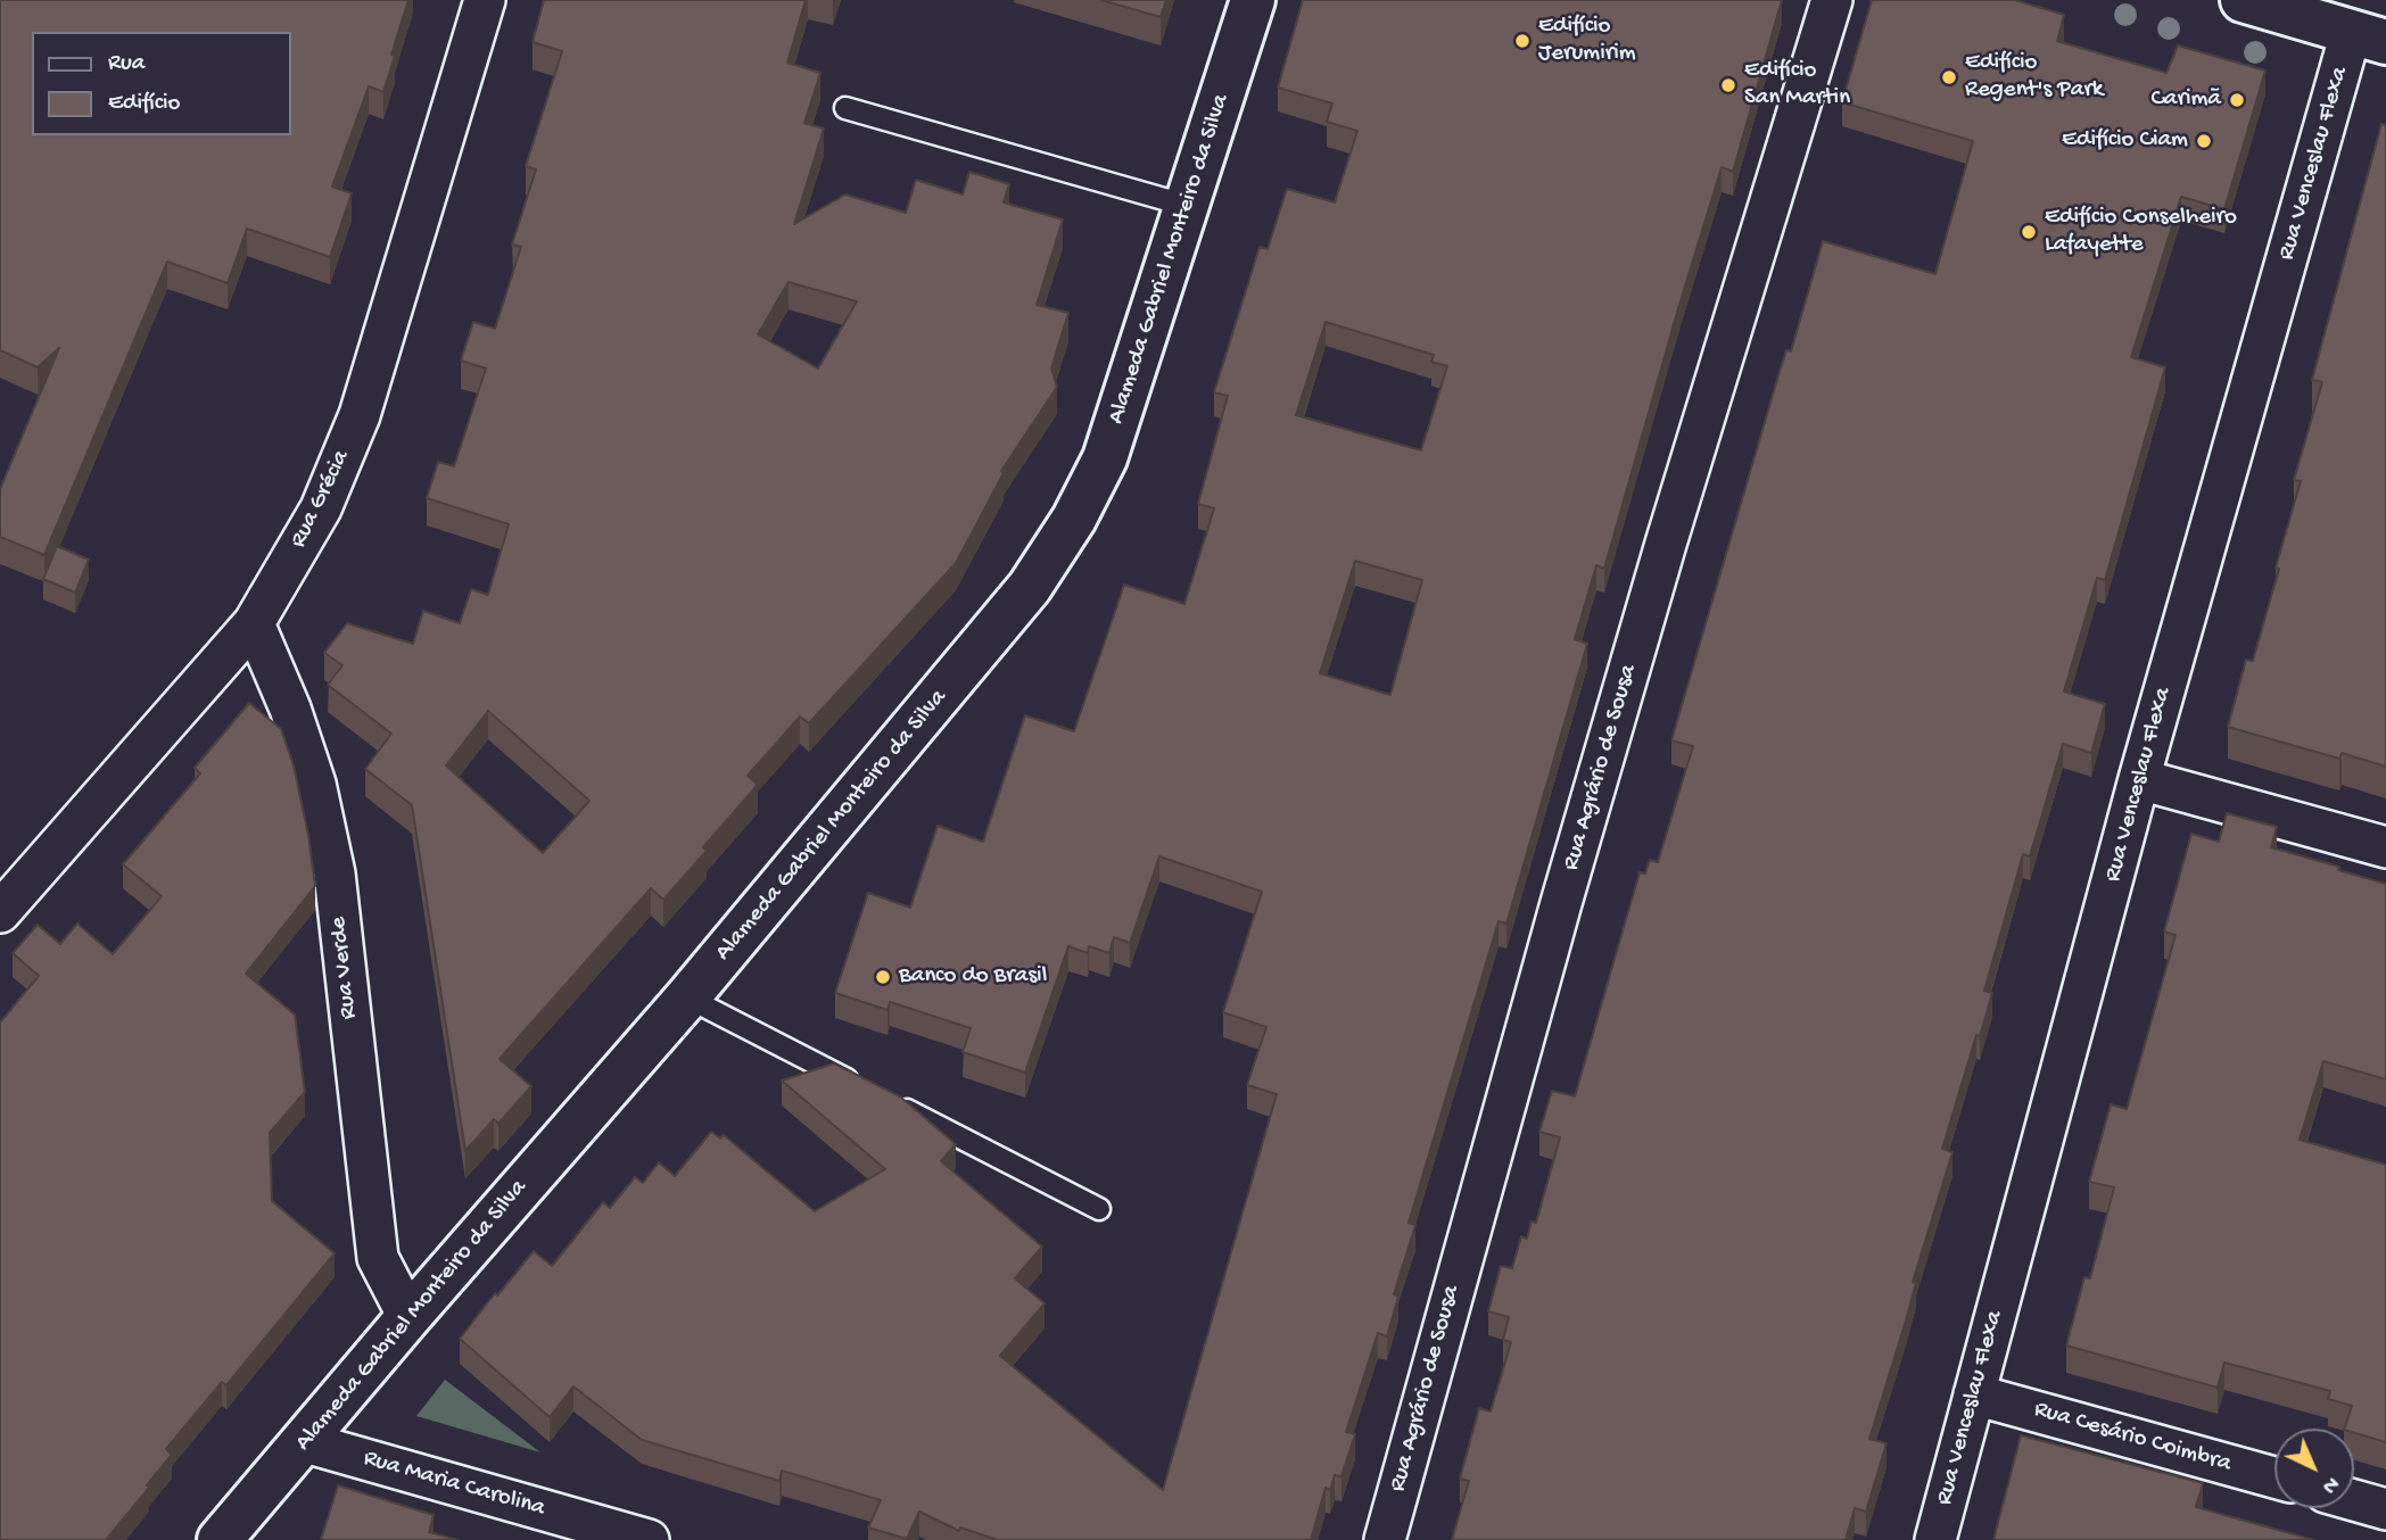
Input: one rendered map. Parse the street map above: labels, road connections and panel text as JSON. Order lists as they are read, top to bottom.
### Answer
{
  "streets": {
    "main road": ["Alameda Gabriel Monteiro da Silva"],
    "street": [
      "Rua Venceslau Flexa",
      "Rua Grécia",
      "Rua Agrário de Sousa",
      "Rua Verde",
      "Rua Cesário Coimbra",
      "Rua Maria Carolina"
    ]
  },
  "crossings": [
    ["Rua Venceslau Flexa", "Rua Cesário Coimbra"],
    ["Alameda Gabriel Monteiro da Silva", "Rua Verde"],
    ["Alameda Gabriel Monteiro da Silva", "Rua Maria Carolina"],
    ["Rua Grécia", "Rua Verde"]
  ],
  "places": [
    "Edifício Jerumirim",
    "Edifício Regent's Park",
    "Edifício San Martin",
    "Carimã",
    "Edifício Ciam",
    "Edifício Conselheiro Lafayette",
    "Banco do Brasil"
  ],
  "legend": ["Rua", "Edifício"],
  "north": "bottom right"
}
